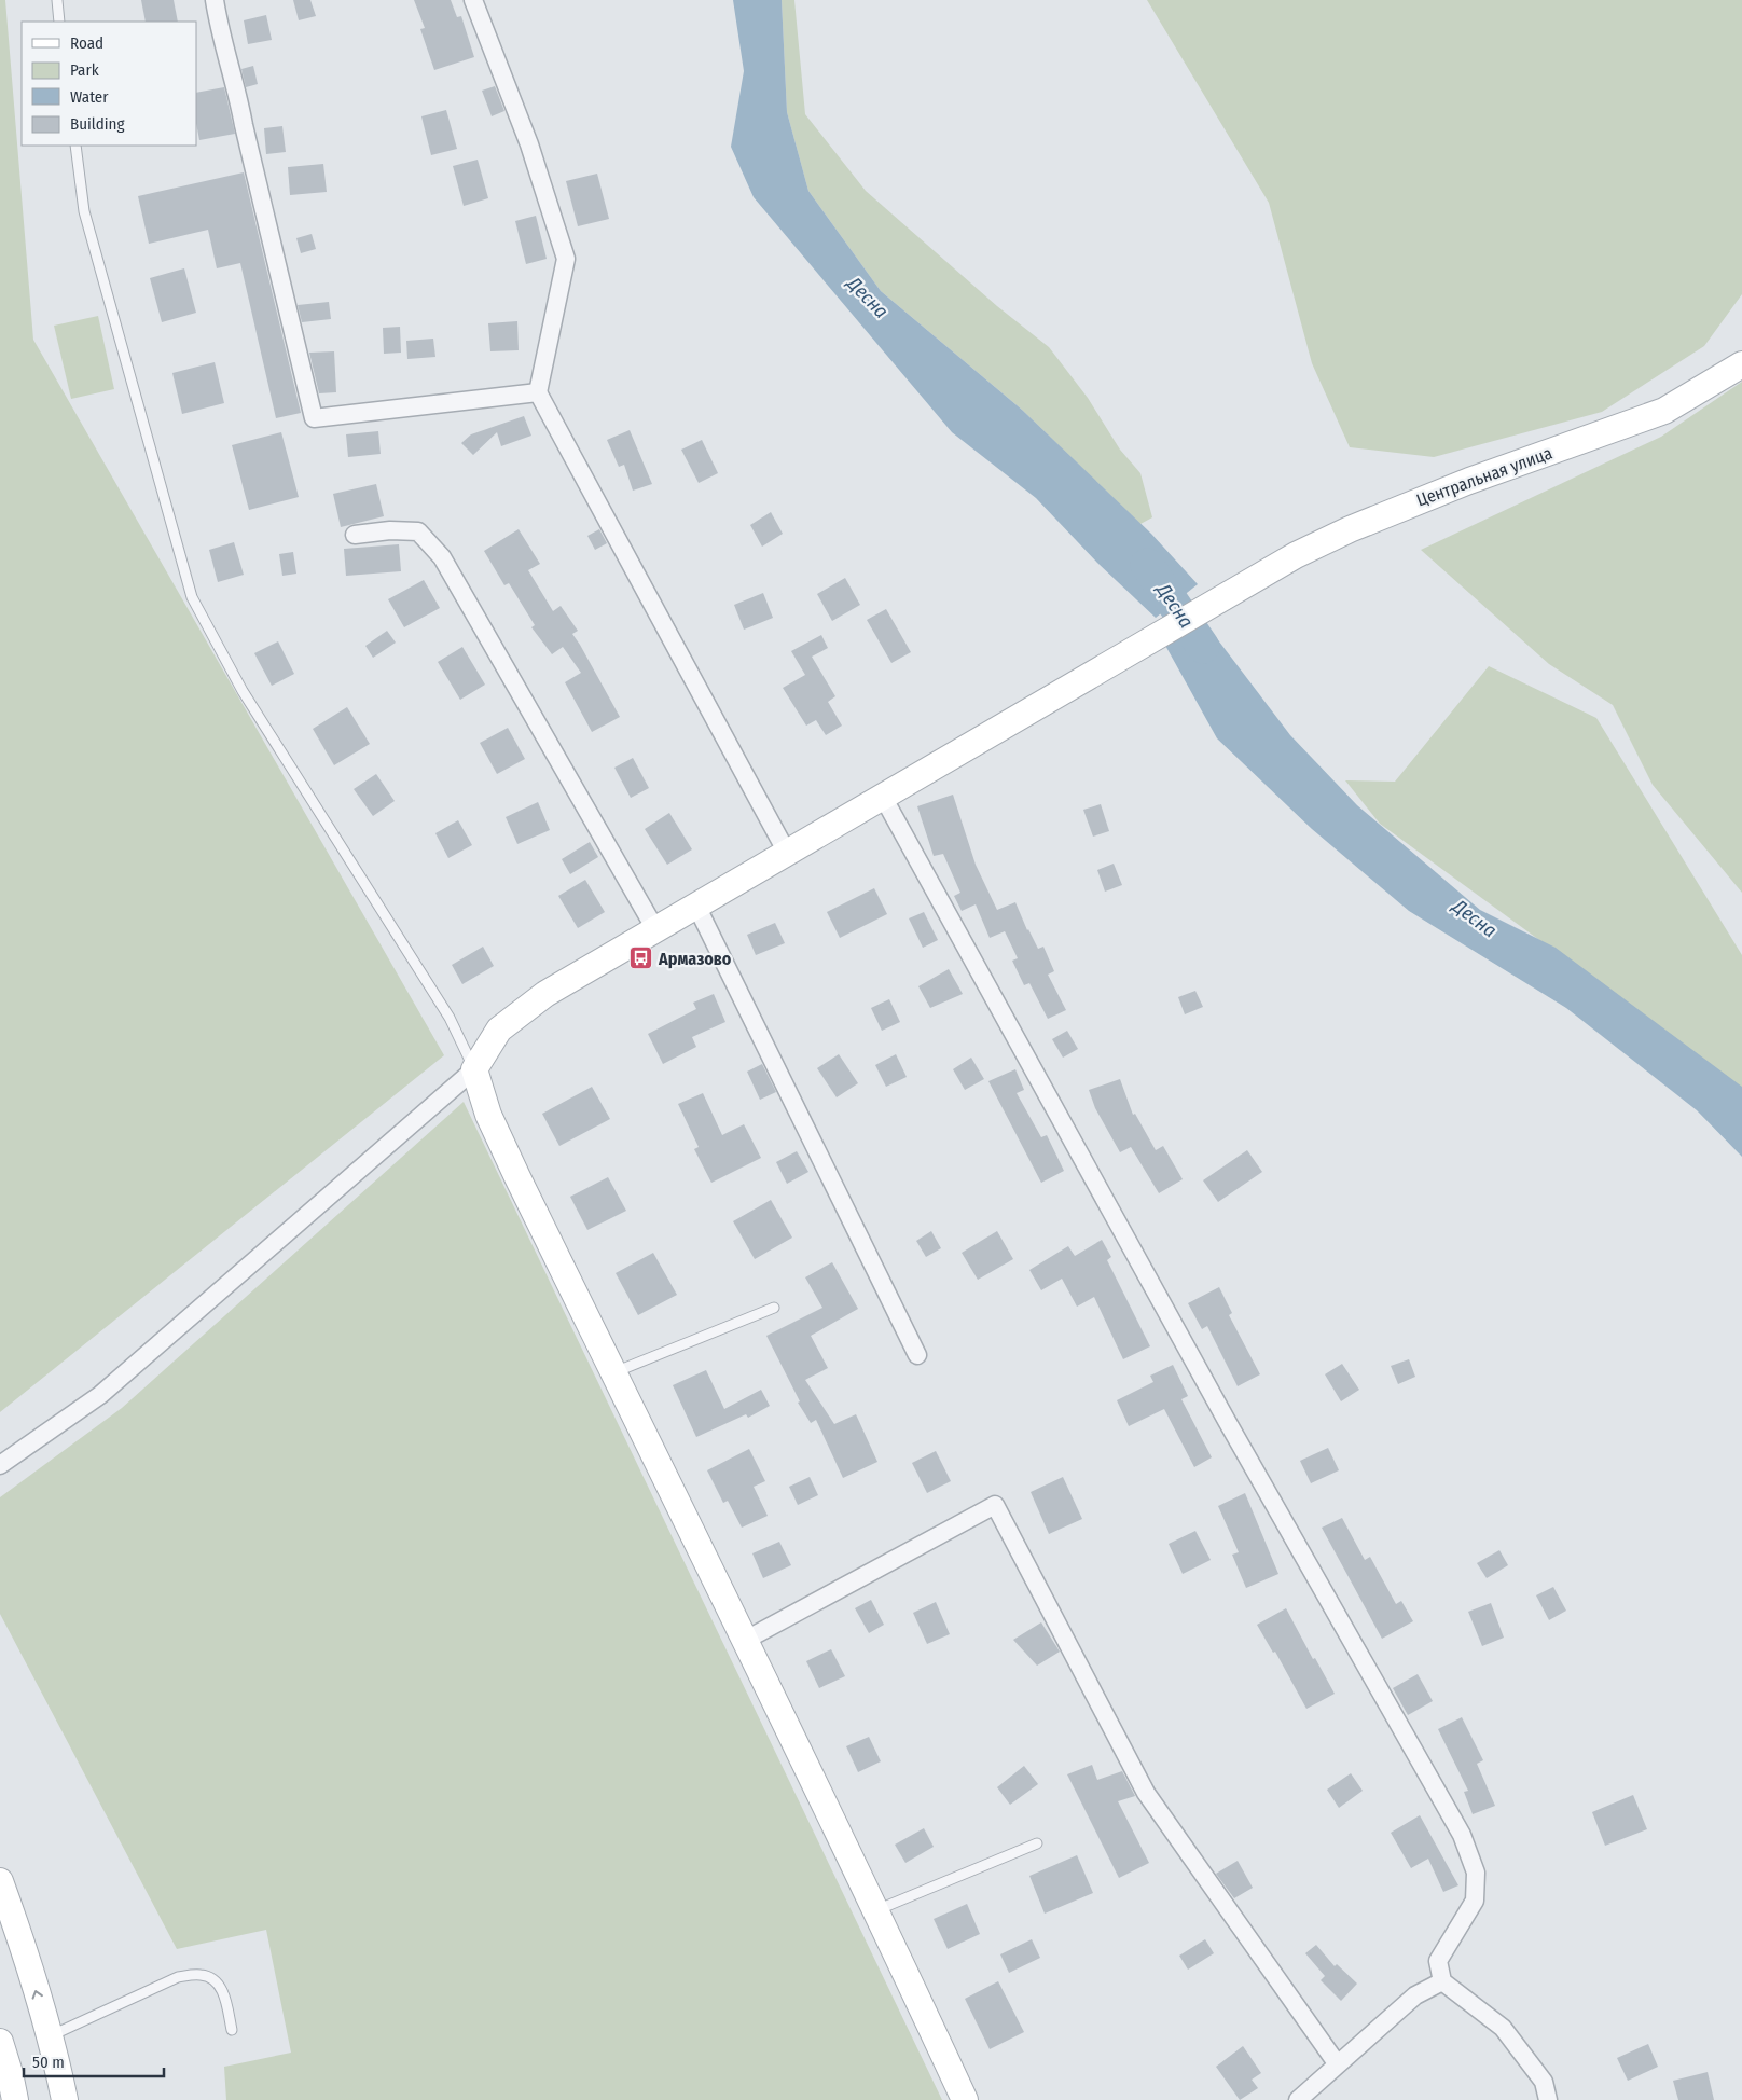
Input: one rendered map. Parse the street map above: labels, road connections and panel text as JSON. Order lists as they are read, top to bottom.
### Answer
{
  "streets": {
    "street": ["Центральная улица"]
  },
  "water": ["Десна"],
  "places": {
    "bus stop": ["Армазово"]
  },
  "legend": [
    "Road",
    "Park",
    "Water",
    "Building"
  ],
  "scale_bar": "50 m"
}
